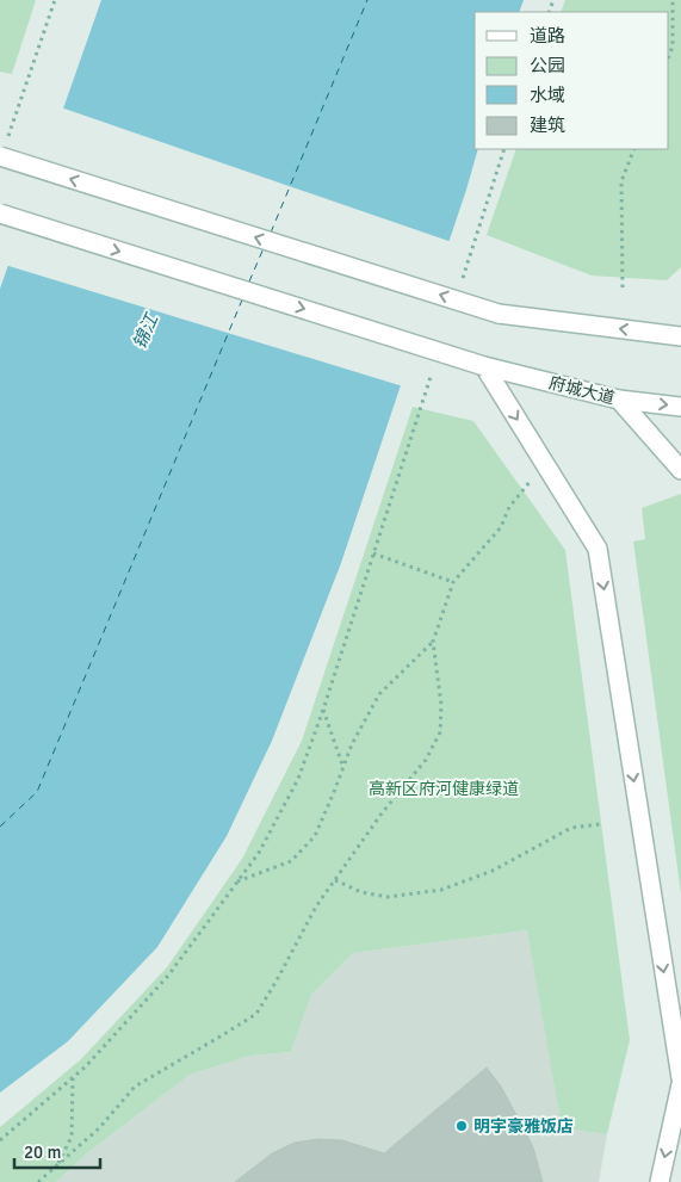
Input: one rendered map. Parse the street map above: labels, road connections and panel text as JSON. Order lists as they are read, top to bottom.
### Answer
{
  "streets": {
    "main road": ["府城大道"]
  },
  "water": ["锦江"],
  "parks": ["高新区府河健康绿道"],
  "places": ["明宇豪雅饭店"],
  "legend": [
    "道路",
    "公园",
    "水域",
    "建筑"
  ],
  "scale_bar": "20 m"
}
